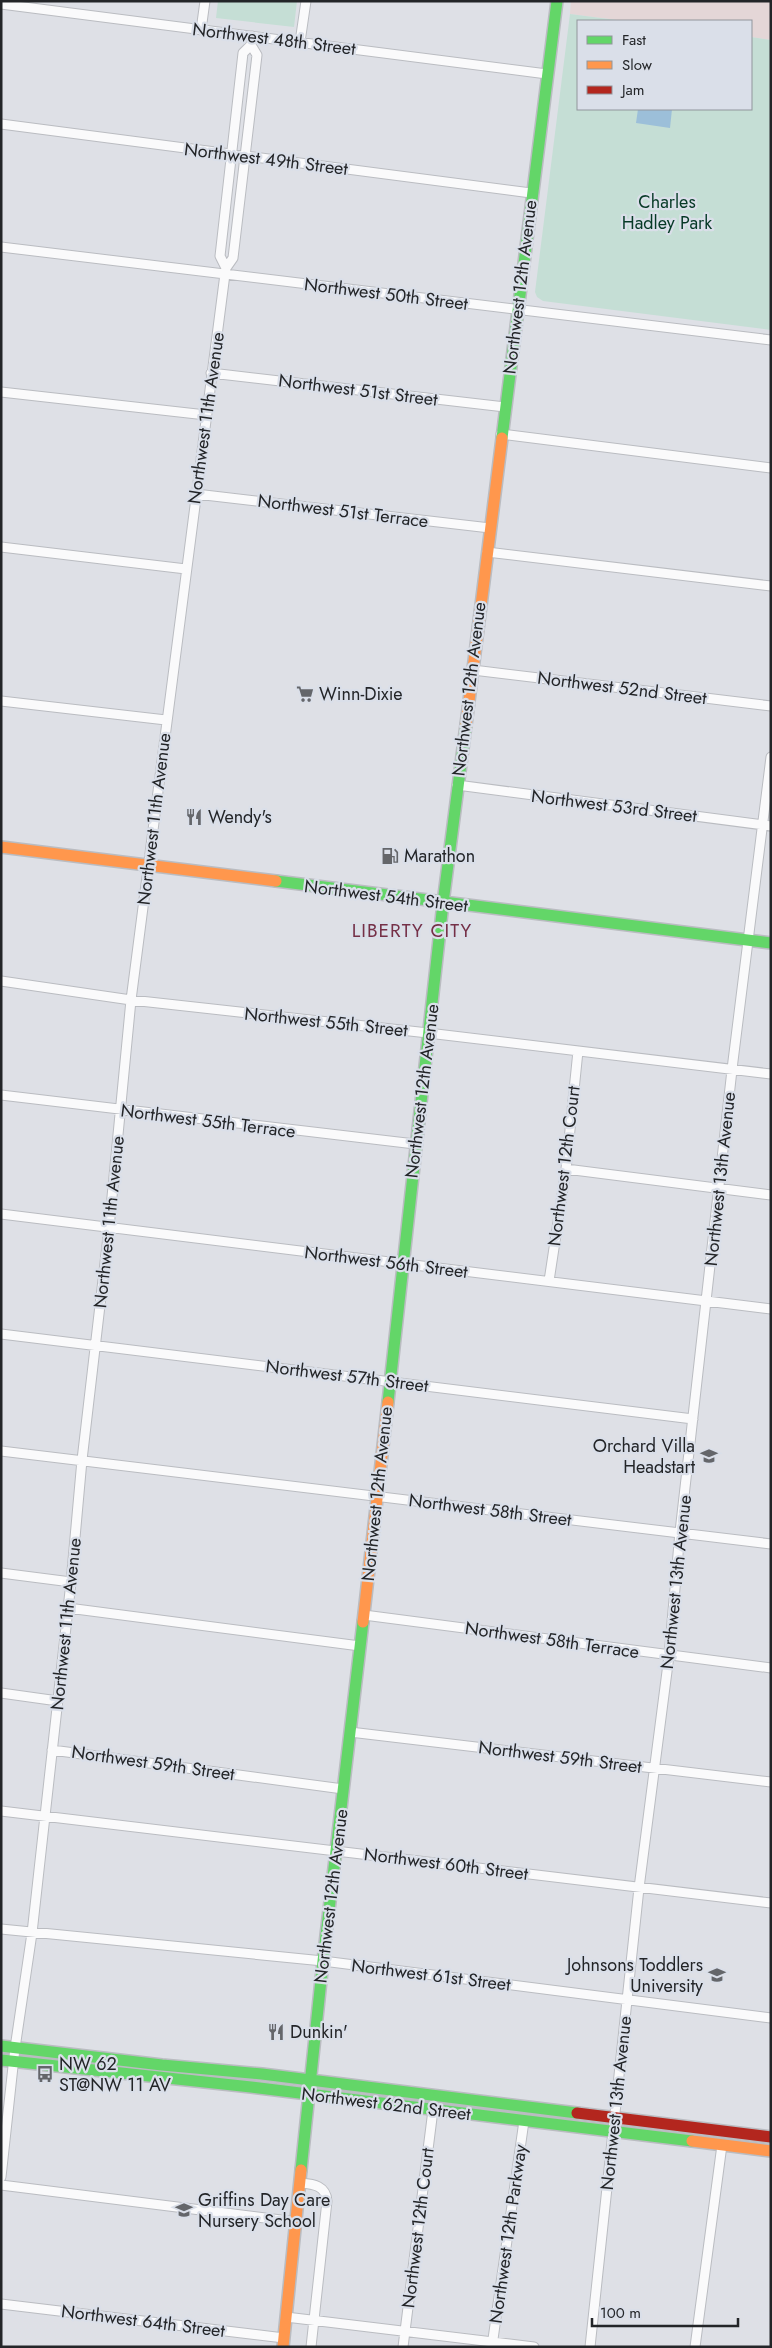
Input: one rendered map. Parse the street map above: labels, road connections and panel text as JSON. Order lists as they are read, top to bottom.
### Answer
{
  "streets": {
    "main road": ["Northwest 12th Avenue", "Northwest 54th Street", "Northwest 62nd Street"],
    "street": [
      "Northwest 48th Street",
      "Northwest 49th Street",
      "Northwest 50th Street",
      "Northwest 51st Street",
      "Northwest 11th Avenue",
      "Northwest 51st Terrace",
      "Northwest 52nd Street",
      "Northwest 53rd Street",
      "Northwest 55th Street",
      "Northwest 55th Terrace",
      "Northwest 12th Court",
      "Northwest 13th Avenue",
      "Northwest 56th Street",
      "Northwest 57th Street",
      "Northwest 58th Street",
      "Northwest 58th Terrace",
      "Northwest 59th Street",
      "Northwest 60th Street",
      "Northwest 61st Street",
      "Northwest 12th Parkway",
      "Northwest 64th Street"
    ]
  },
  "crossings": [
    ["Northwest 48th Street", "Northwest 12th Avenue"],
    ["Northwest 48th Street", "Northwest 11th Avenue"],
    ["Northwest 49th Street", "Northwest 12th Avenue"],
    ["Northwest 49th Street", "Northwest 11th Avenue"],
    ["Northwest 12th Avenue", "Northwest 50th Street"],
    ["Northwest 12th Avenue", "Northwest 51st Street"],
    ["Northwest 12th Avenue", "Northwest 51st Terrace"],
    ["Northwest 12th Avenue", "Northwest 52nd Street"],
    ["Northwest 12th Avenue", "Northwest 53rd Street"],
    ["Northwest 12th Avenue", "Northwest 54th Street"],
    ["Northwest 12th Avenue", "Northwest 55th Street"],
    ["Northwest 12th Avenue", "Northwest 55th Terrace"],
    ["Northwest 12th Avenue", "Northwest 56th Street"],
    ["Northwest 12th Avenue", "Northwest 57th Street"],
    ["Northwest 12th Avenue", "Northwest 58th Street"],
    ["Northwest 12th Avenue", "Northwest 58th Terrace"],
    ["Northwest 12th Avenue", "Northwest 59th Street"],
    ["Northwest 12th Avenue", "Northwest 60th Street"],
    ["Northwest 12th Avenue", "Northwest 61st Street"],
    ["Northwest 12th Avenue", "Northwest 62nd Street"],
    ["Northwest 12th Avenue", "Northwest 64th Street"],
    ["Northwest 50th Street", "Northwest 11th Avenue"],
    ["Northwest 51st Street", "Northwest 11th Avenue"],
    ["Northwest 11th Avenue", "Northwest 51st Terrace"],
    ["Northwest 11th Avenue", "Northwest 54th Street"],
    ["Northwest 11th Avenue", "Northwest 55th Street"],
    ["Northwest 11th Avenue", "Northwest 55th Terrace"],
    ["Northwest 11th Avenue", "Northwest 56th Street"],
    ["Northwest 11th Avenue", "Northwest 57th Street"],
    ["Northwest 11th Avenue", "Northwest 58th Street"],
    ["Northwest 11th Avenue", "Northwest 59th Street"],
    ["Northwest 11th Avenue", "Northwest 60th Street"],
    ["Northwest 11th Avenue", "Northwest 61st Street"],
    ["Northwest 11th Avenue", "Northwest 62nd Street"],
    ["Northwest 53rd Street", "Northwest 13th Avenue"],
    ["Northwest 54th Street", "Northwest 13th Avenue"],
    ["Northwest 55th Street", "Northwest 12th Court"],
    ["Northwest 55th Street", "Northwest 13th Avenue"],
    ["Northwest 12th Court", "Northwest 56th Street"],
    ["Northwest 12th Court", "Northwest 62nd Street"],
    ["Northwest 13th Avenue", "Northwest 56th Street"],
    ["Northwest 13th Avenue", "Northwest 57th Street"],
    ["Northwest 13th Avenue", "Northwest 58th Street"],
    ["Northwest 13th Avenue", "Northwest 58th Terrace"],
    ["Northwest 13th Avenue", "Northwest 59th Street"],
    ["Northwest 13th Avenue", "Northwest 60th Street"],
    ["Northwest 13th Avenue", "Northwest 61st Street"],
    ["Northwest 13th Avenue", "Northwest 62nd Street"],
    ["Northwest 62nd Street", "Northwest 12th Parkway"]
  ],
  "districts": ["LIBERTY CITY"],
  "parks": ["Charles Hadley Park"],
  "places": {
    "supermarket": ["Winn-Dixie"],
    "restaurant": ["Wendy's", "Dunkin'"],
    "fuel station": ["Marathon"],
    "school or university": ["Orchard Villa Headstart", "Johnsons Toddlers University", "Griffins Day Care Nursery School"],
    "bus stop": ["NW 62 ST@NW 11 AV"]
  },
  "legend": ["Fast", "Slow", "Jam"],
  "scale_bar": "100 m"
}
